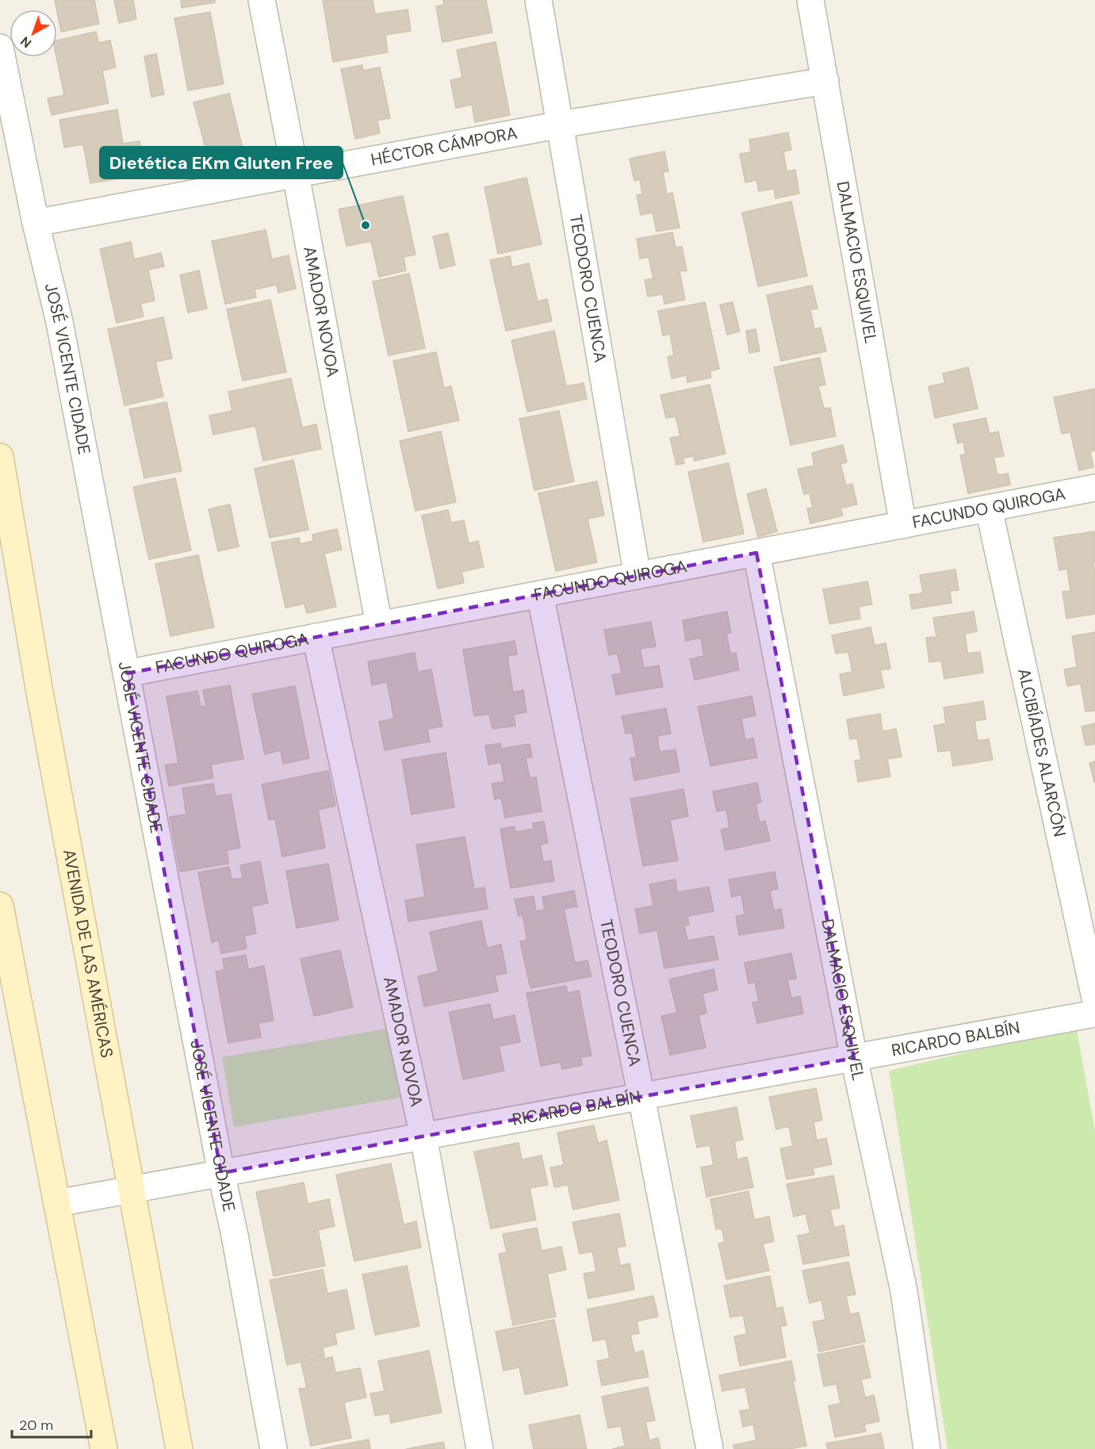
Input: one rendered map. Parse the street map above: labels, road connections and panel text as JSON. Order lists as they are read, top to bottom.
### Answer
{
  "streets": {
    "main road": ["AVENIDA DE LAS AMÉRICAS"],
    "street": [
      "HÉCTOR CÁMPORA",
      "DALMACIO ESQUIVEL",
      "TEODORO CUENCA",
      "AMADOR NOVOA",
      "JOSÉ VICENTE CIDADE",
      "FACUNDO QUIROGA",
      "ALCIBÍADES ALARCÓN",
      "RICARDO BALBÍN"
    ]
  },
  "crossings": [
    ["HÉCTOR CÁMPORA", "DALMACIO ESQUIVEL"],
    ["HÉCTOR CÁMPORA", "TEODORO CUENCA"],
    ["HÉCTOR CÁMPORA", "AMADOR NOVOA"],
    ["HÉCTOR CÁMPORA", "JOSÉ VICENTE CIDADE"],
    ["DALMACIO ESQUIVEL", "FACUNDO QUIROGA"],
    ["DALMACIO ESQUIVEL", "RICARDO BALBÍN"],
    ["TEODORO CUENCA", "FACUNDO QUIROGA"],
    ["TEODORO CUENCA", "RICARDO BALBÍN"],
    ["AMADOR NOVOA", "FACUNDO QUIROGA"],
    ["AMADOR NOVOA", "RICARDO BALBÍN"],
    ["JOSÉ VICENTE CIDADE", "FACUNDO QUIROGA"],
    ["JOSÉ VICENTE CIDADE", "RICARDO BALBÍN"],
    ["FACUNDO QUIROGA", "ALCIBÍADES ALARCÓN"],
    ["AVENIDA DE LAS AMÉRICAS", "RICARDO BALBÍN"]
  ],
  "places": ["Dietética EKm Gluten Free"],
  "scale_bar": "20 m",
  "north": "bottom left"
}
